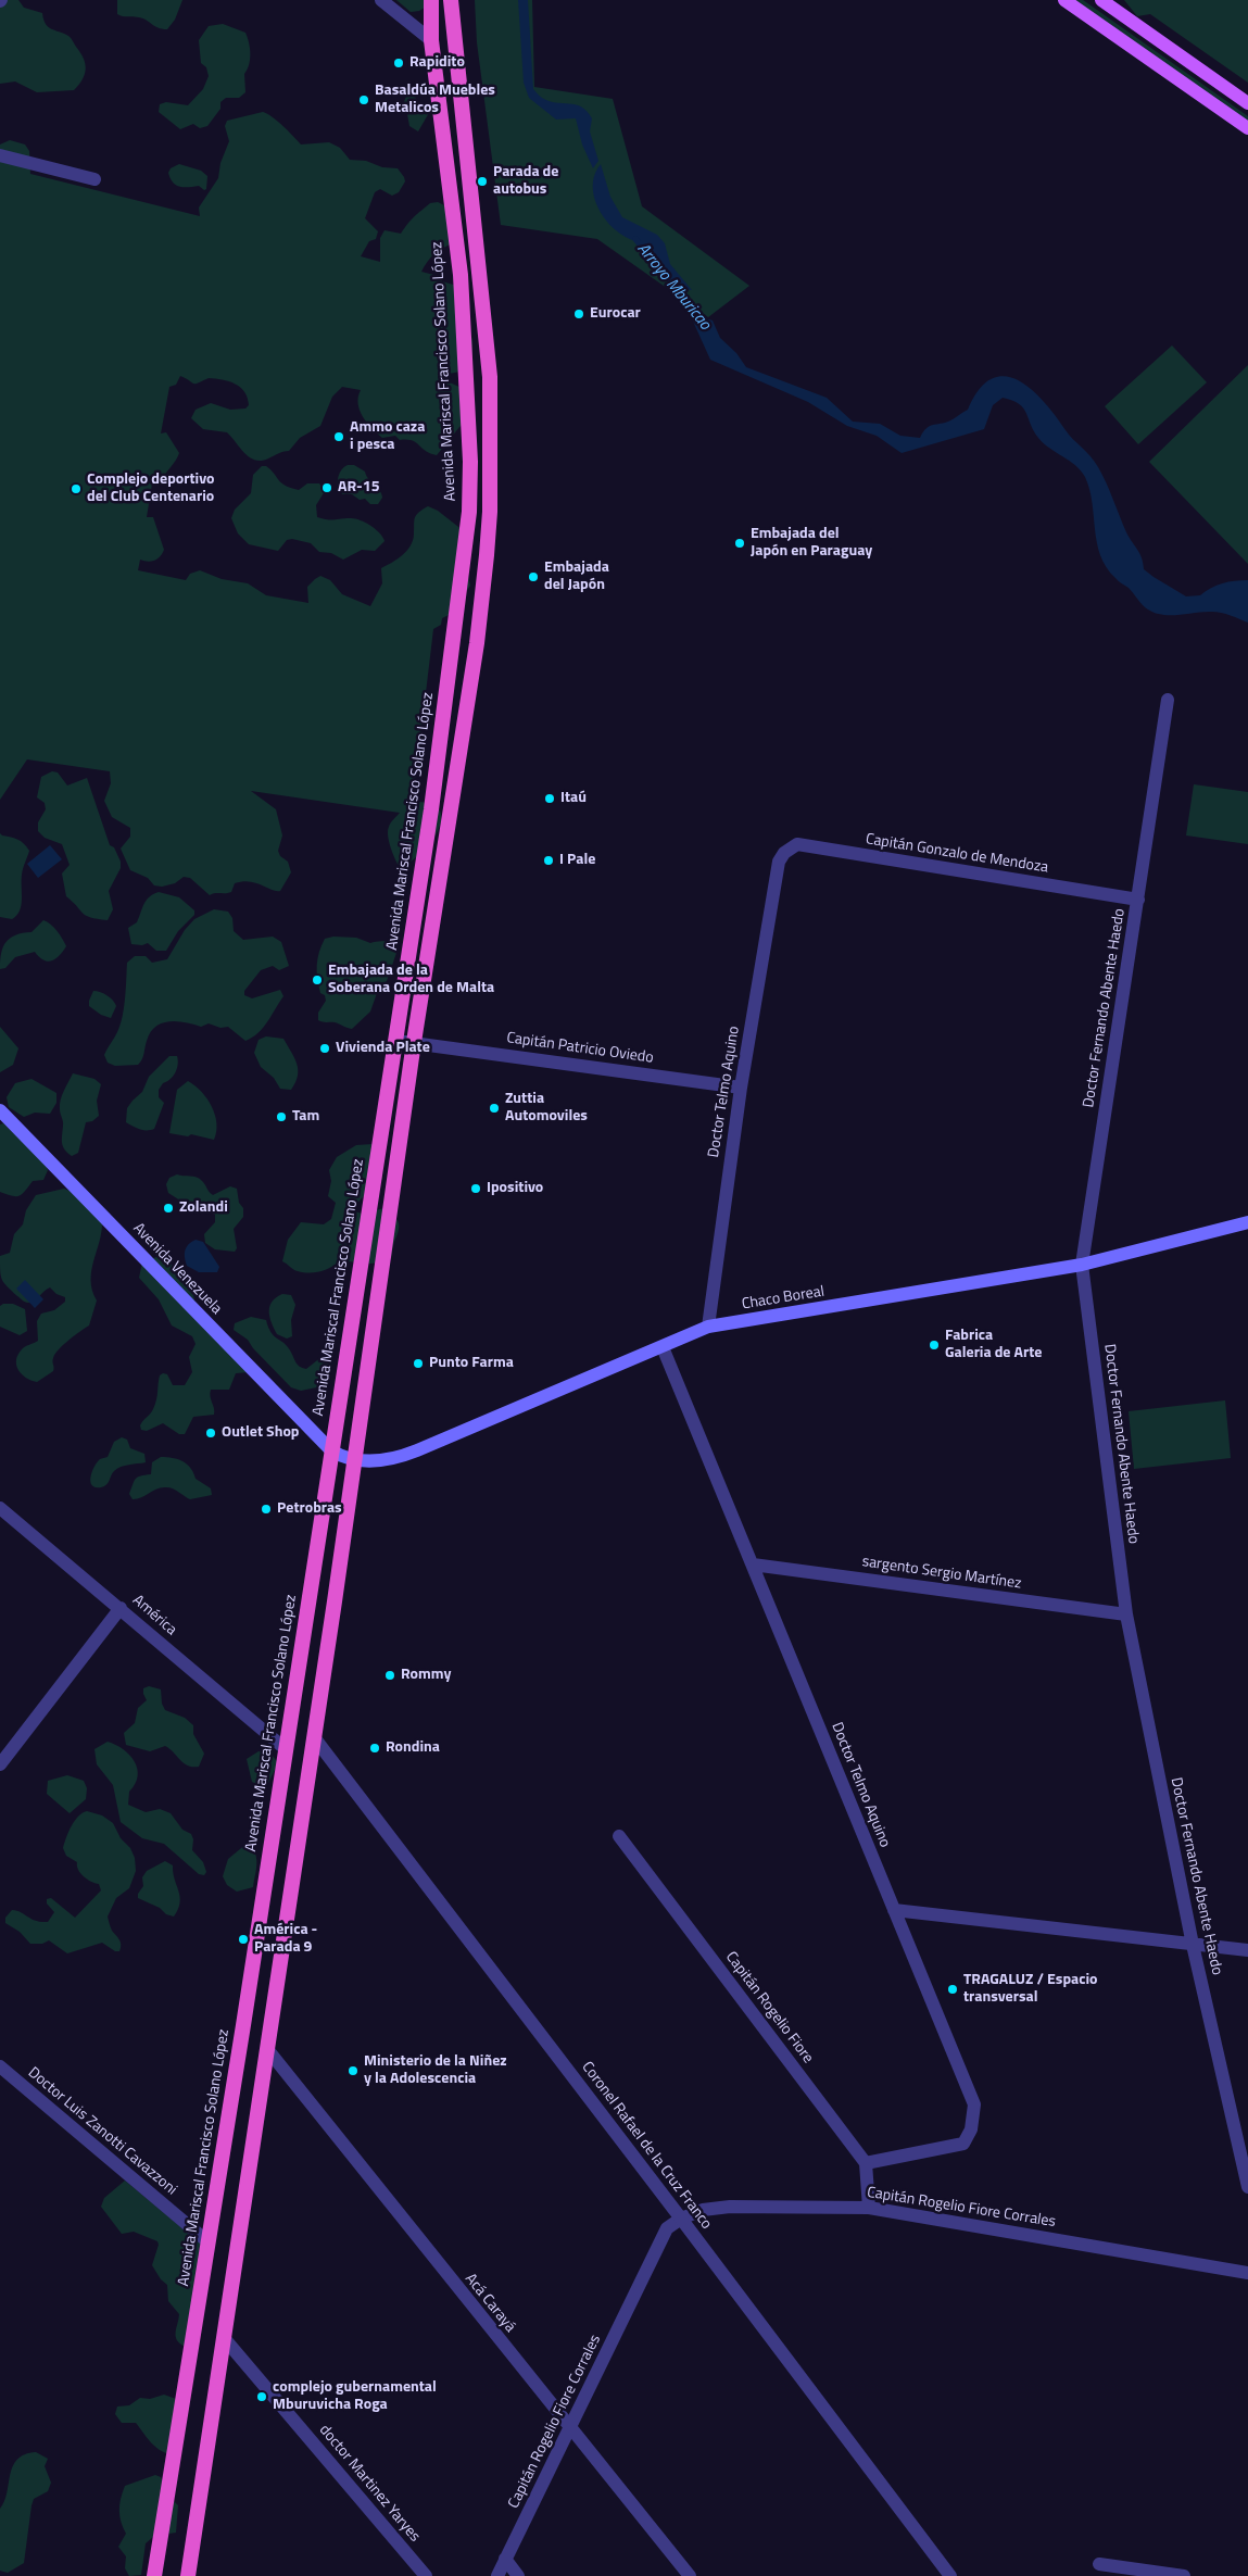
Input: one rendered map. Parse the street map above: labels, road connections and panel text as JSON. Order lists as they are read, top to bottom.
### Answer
{
  "streets": {
    "highway": ["Avenida Mariscal Francisco Solano López"],
    "main road": ["Avenida Venezuela", "Chaco Boreal"],
    "street": [
      "Capitán Gonzalo de Mendoza",
      "Doctor Fernando Abente Haedo",
      "Capitán Patricio Oviedo",
      "Doctor Telmo Aquino",
      "sargento Sergio Martínez",
      "América",
      "Capitán Rogelio Fiore",
      "Doctor Luis Zanotti Cavazzoni",
      "Coronel Rafael de la Cruz Franco",
      "Capitán Rogelio Fiore Corrales",
      "Acá Carayá",
      "doctor Martinez Yaryes"
    ]
  },
  "crossings": [
    ["Avenida Mariscal Francisco Solano López", "Capitán Patricio Oviedo"],
    ["Avenida Mariscal Francisco Solano López", "Avenida Venezuela"],
    ["Avenida Mariscal Francisco Solano López", "Chaco Boreal"],
    ["Avenida Mariscal Francisco Solano López", "América"],
    ["Avenida Mariscal Francisco Solano López", "Doctor Luis Zanotti Cavazzoni"],
    ["Avenida Mariscal Francisco Solano López", "Coronel Rafael de la Cruz Franco"],
    ["Avenida Mariscal Francisco Solano López", "Acá Carayá"],
    ["Avenida Mariscal Francisco Solano López", "doctor Martinez Yaryes"],
    ["Capitán Gonzalo de Mendoza", "Doctor Fernando Abente Haedo"],
    ["Capitán Gonzalo de Mendoza", "Doctor Telmo Aquino"],
    ["Doctor Fernando Abente Haedo", "Chaco Boreal"],
    ["Doctor Fernando Abente Haedo", "sargento Sergio Martínez"],
    ["Capitán Patricio Oviedo", "Doctor Telmo Aquino"],
    ["Doctor Telmo Aquino", "Chaco Boreal"],
    ["Doctor Telmo Aquino", "sargento Sergio Martínez"],
    ["Doctor Telmo Aquino", "Capitán Rogelio Fiore"],
    ["Avenida Venezuela", "Chaco Boreal"],
    ["Coronel Rafael de la Cruz Franco", "Capitán Rogelio Fiore Corrales"],
    ["Capitán Rogelio Fiore Corrales", "Acá Carayá"]
  ],
  "water": ["Arroyo Mburicao"],
  "places": [
    "Rapidito",
    "Basaldúa Muebles Metalicos",
    "Parada de autobus",
    "Eurocar",
    "Ammo caza i pesca",
    "AR-15",
    "Complejo deportivo del Club Centenario",
    "Embajada del Japón en Paraguay",
    "Embajada del Japón",
    "Itaú",
    "I Pale",
    "Embajada de la Soberana Orden de Malta",
    "Vivienda Plate",
    "Zuttia Automoviles",
    "Tam",
    "Ipositivo",
    "Zolandi",
    "Fabrica Galeria de Arte",
    "Punto Farma",
    "Outlet Shop",
    "Petrobras",
    "Rommy",
    "Rondina",
    "América - Parada 9",
    "TRAGALUZ / Espacio transversal",
    "Ministerio de la Niñez y la Adolescencia",
    "complejo gubernamental Mburuvicha Roga"
  ]
}
